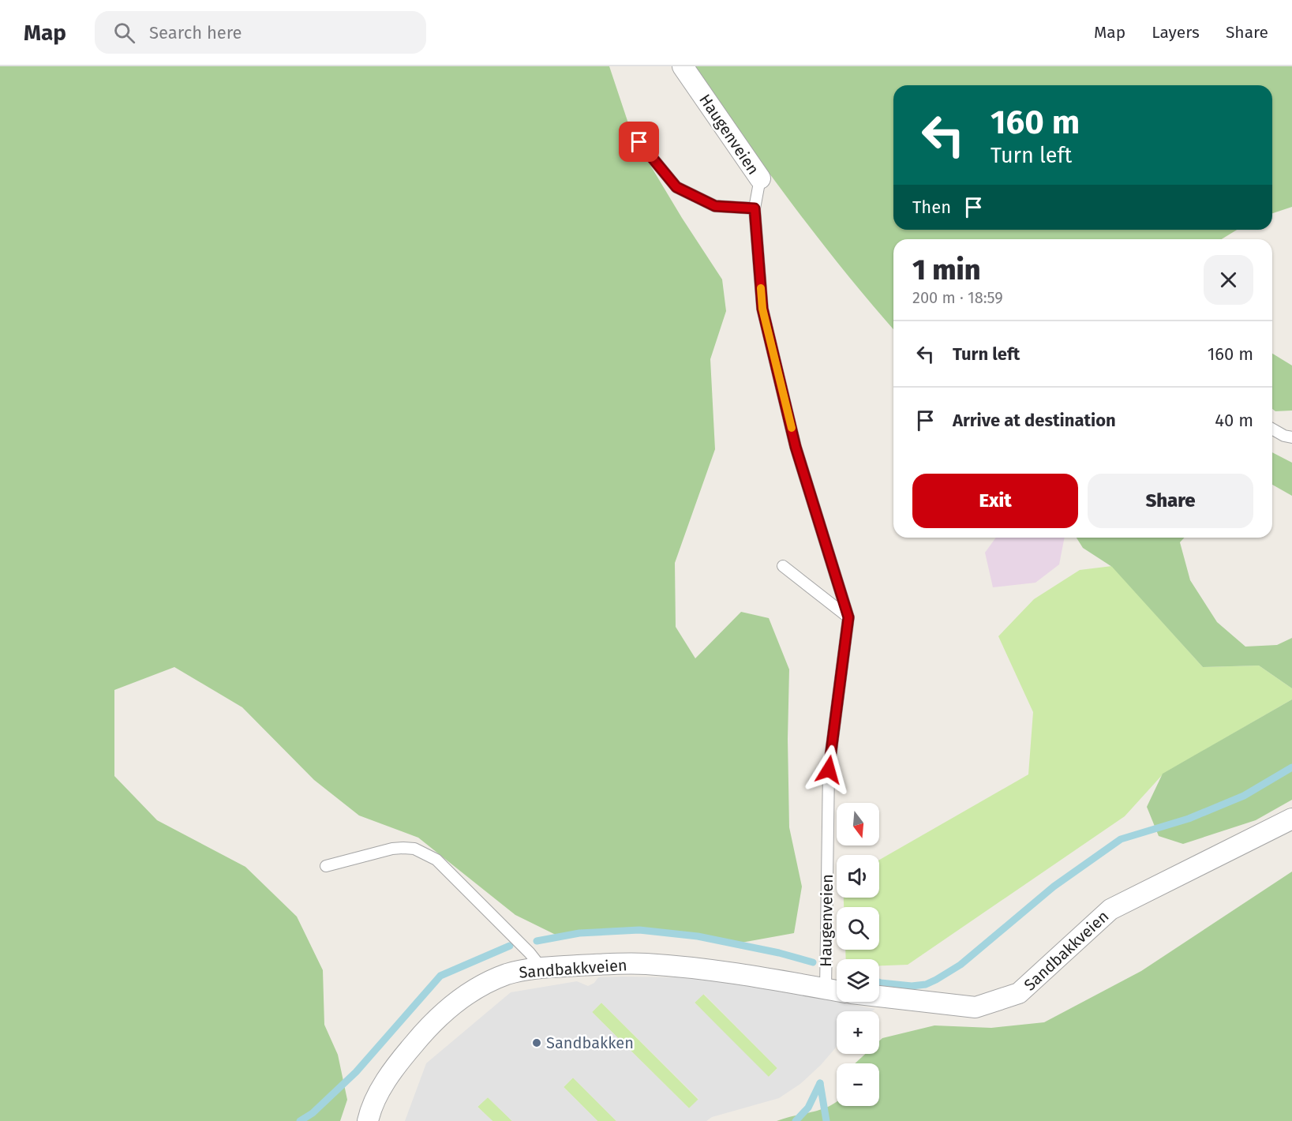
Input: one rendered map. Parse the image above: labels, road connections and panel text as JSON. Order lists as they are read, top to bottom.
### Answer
{
  "streets": {
    "street": ["Haugenveien", "Sandbakkveien"]
  },
  "crossings": [
    ["Haugenveien", "Sandbakkveien"]
  ],
  "places": ["Sandbakken"],
  "north": "bottom",
  "page": {
    "header": "Map",
    "search": "Search here",
    "nav": ["Map", "Layers", "Share"],
    "turn": ["160 m", "Turn left"],
    "then": "Then",
    "heading": ["1 min", "200 m · 18:59"],
    "list": [
      {
        "name": "Turn left",
        "value": "160 m"
      },
      {
        "name": "Arrive at destination",
        "value": "40 m"
      }
    ],
    "buttons": ["Exit", "Share"],
    "map_buttons": ["+", "−"]
  }
}
